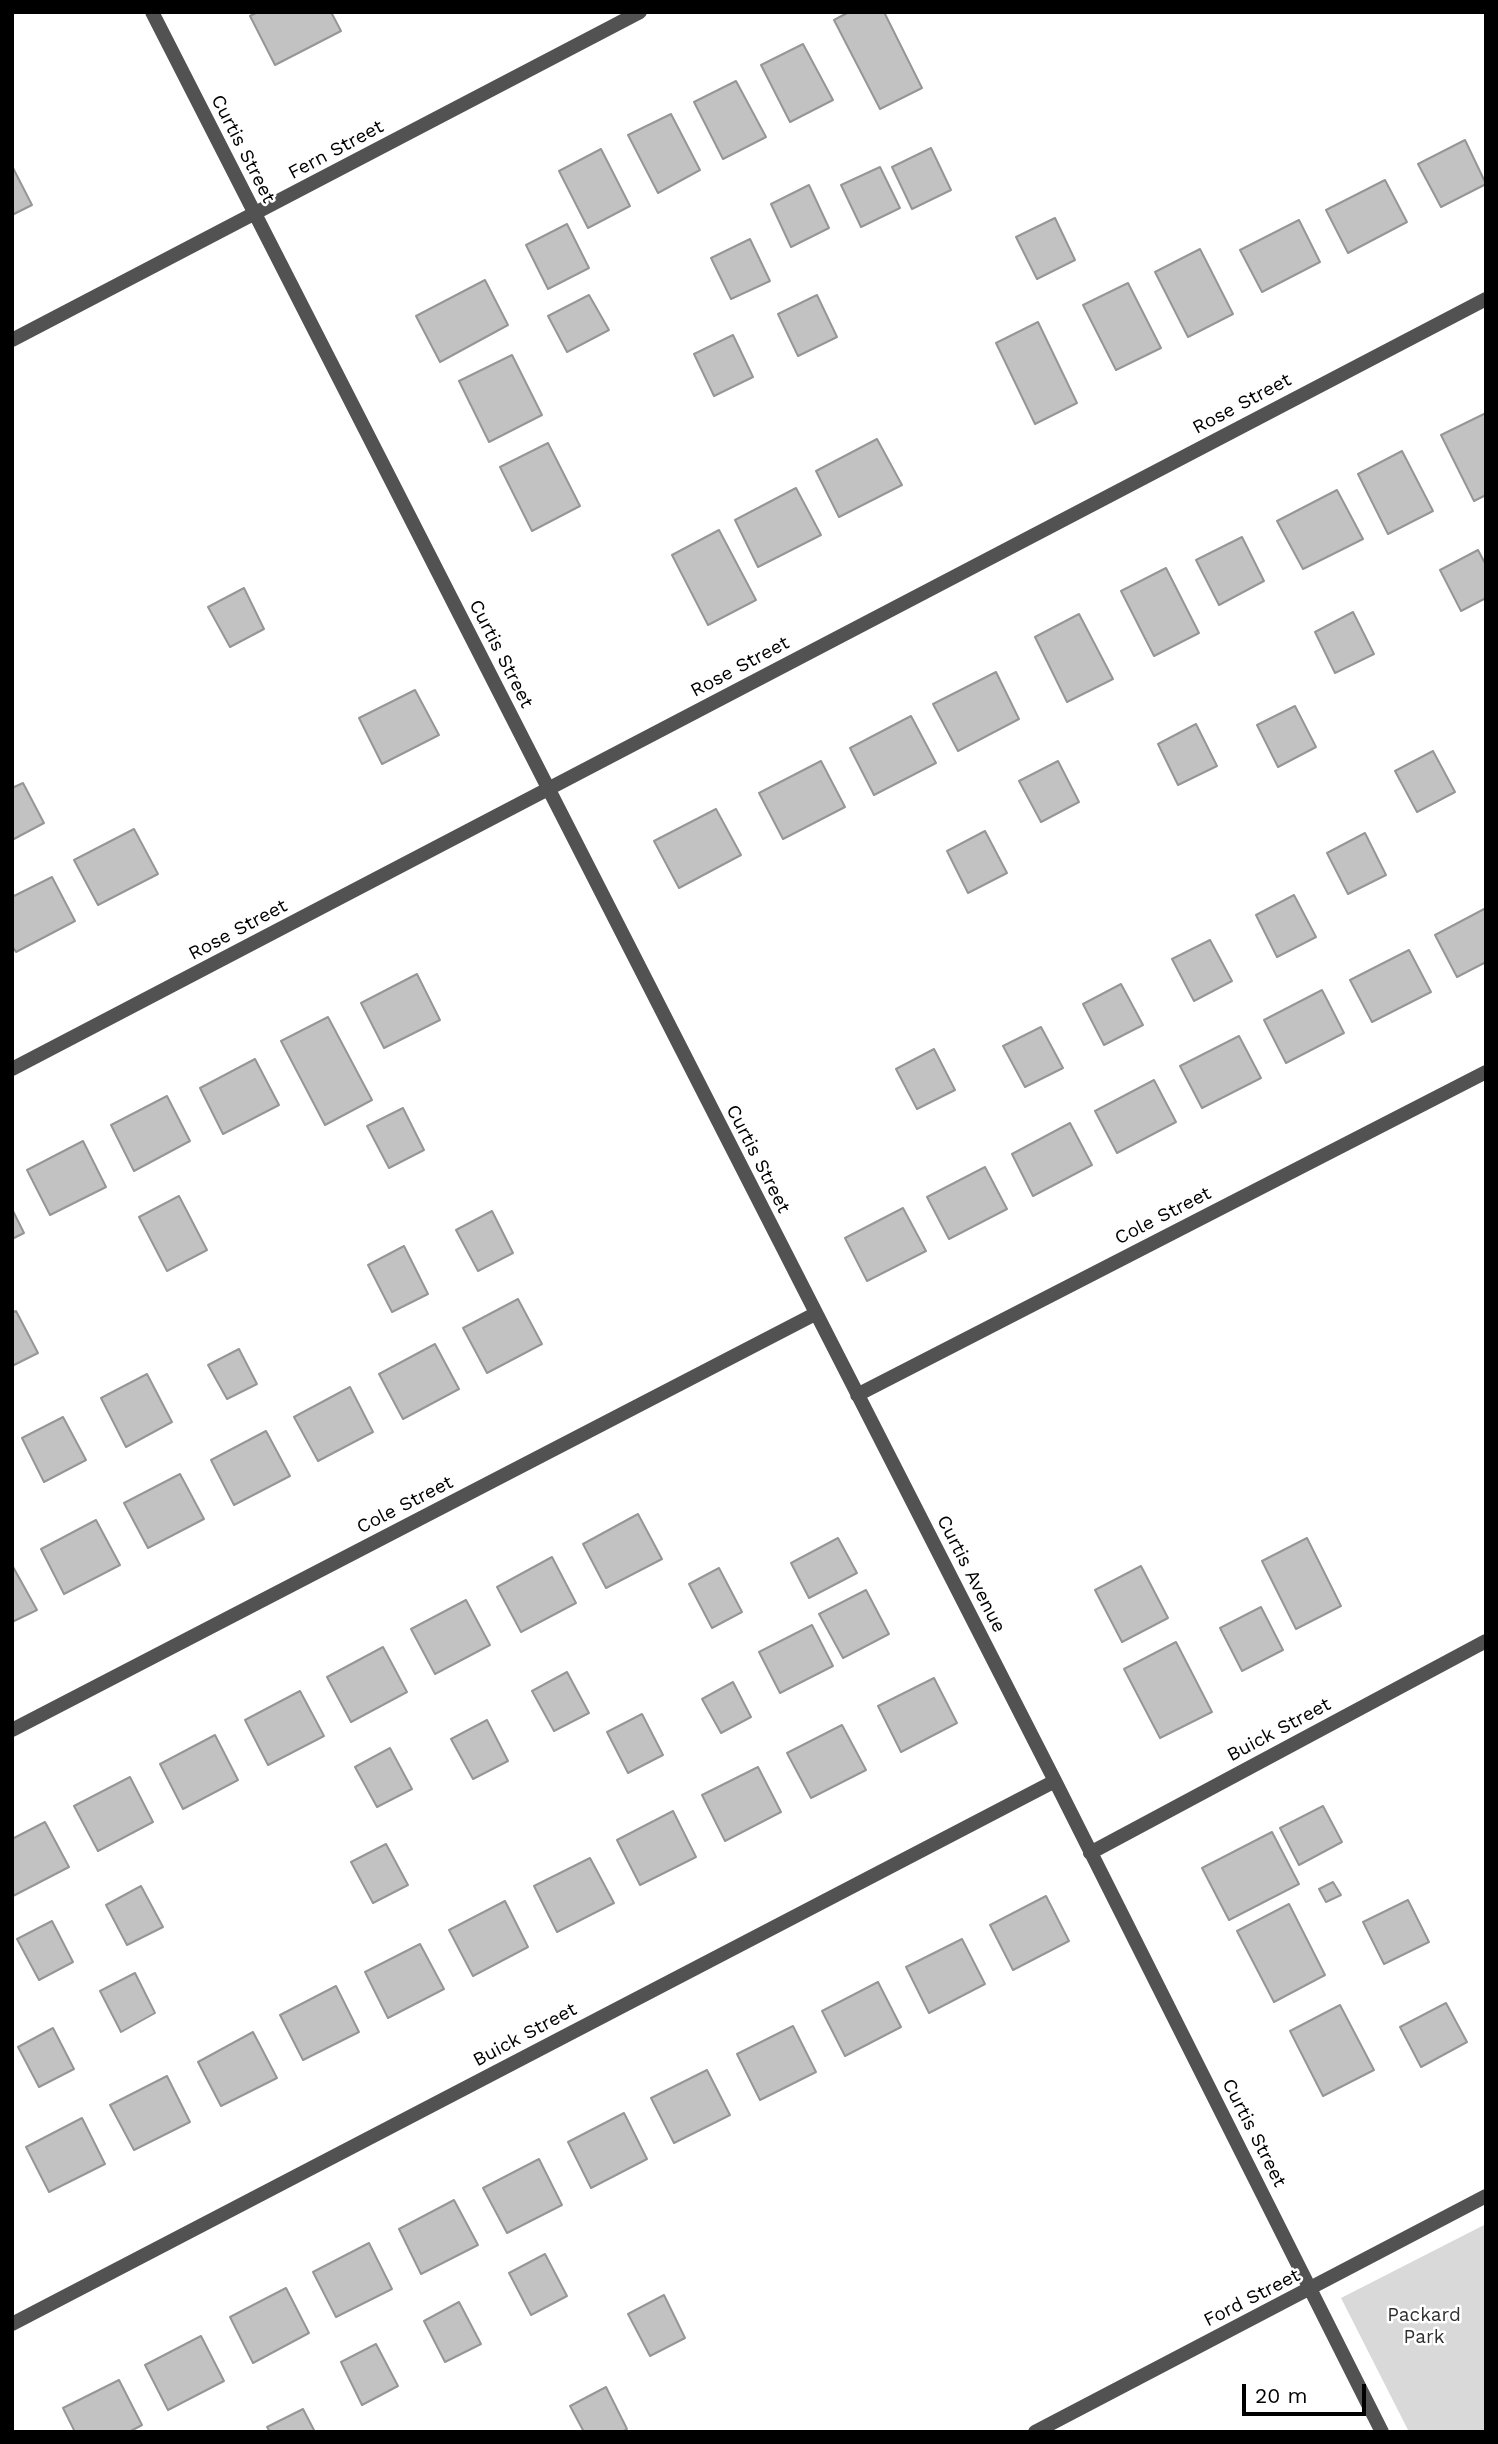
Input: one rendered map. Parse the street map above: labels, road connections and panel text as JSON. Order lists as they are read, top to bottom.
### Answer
{
  "streets": {
    "street": [
      "Curtis Street",
      "Fern Street",
      "Rose Street",
      "Cole Street",
      "Curtis Avenue",
      "Buick Street",
      "Ford Street"
    ]
  },
  "crossings": [
    ["Curtis Street", "Fern Street"],
    ["Curtis Street", "Rose Street"],
    ["Curtis Street", "Cole Street"],
    ["Curtis Street", "Curtis Avenue"],
    ["Curtis Street", "Buick Street"],
    ["Curtis Street", "Ford Street"],
    ["Cole Street", "Curtis Avenue"],
    ["Curtis Avenue", "Buick Street"]
  ],
  "parks": ["Packard Park"],
  "scale_bar": "20 m"
}
